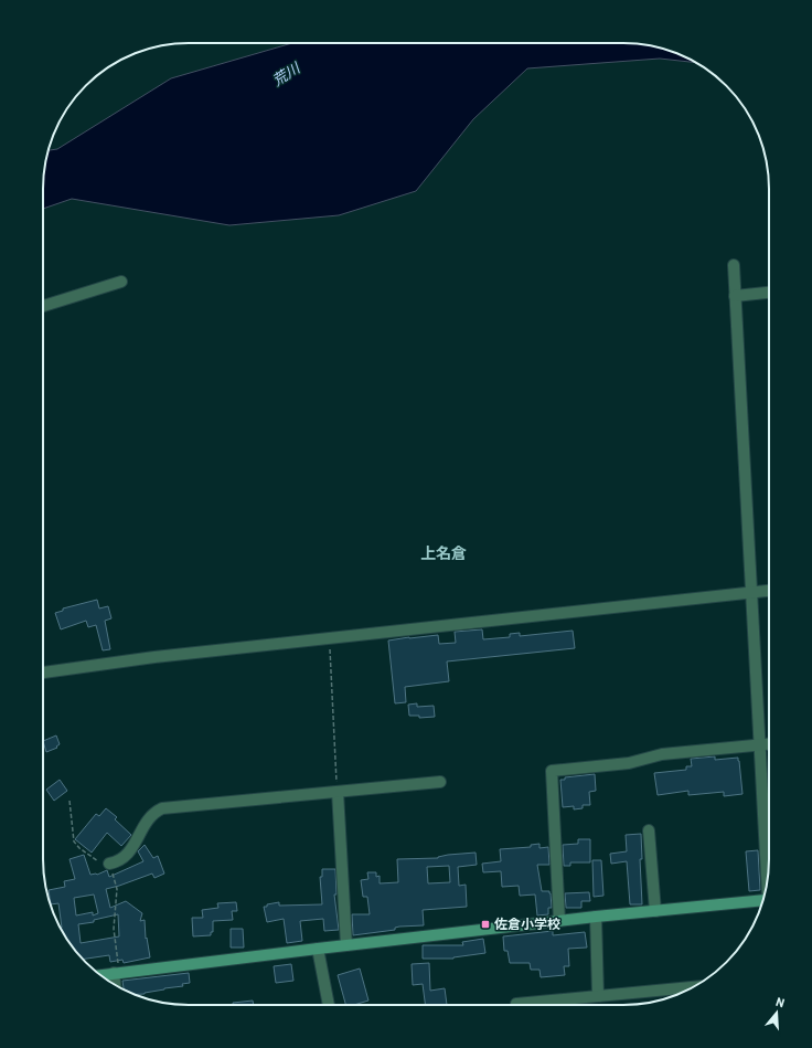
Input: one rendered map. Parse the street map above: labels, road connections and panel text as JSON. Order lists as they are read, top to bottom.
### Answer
{
  "districts": ["上名倉"],
  "water": ["荒川"],
  "places": {
    "transit": ["佐倉小学校"]
  },
  "north": "top"
}
